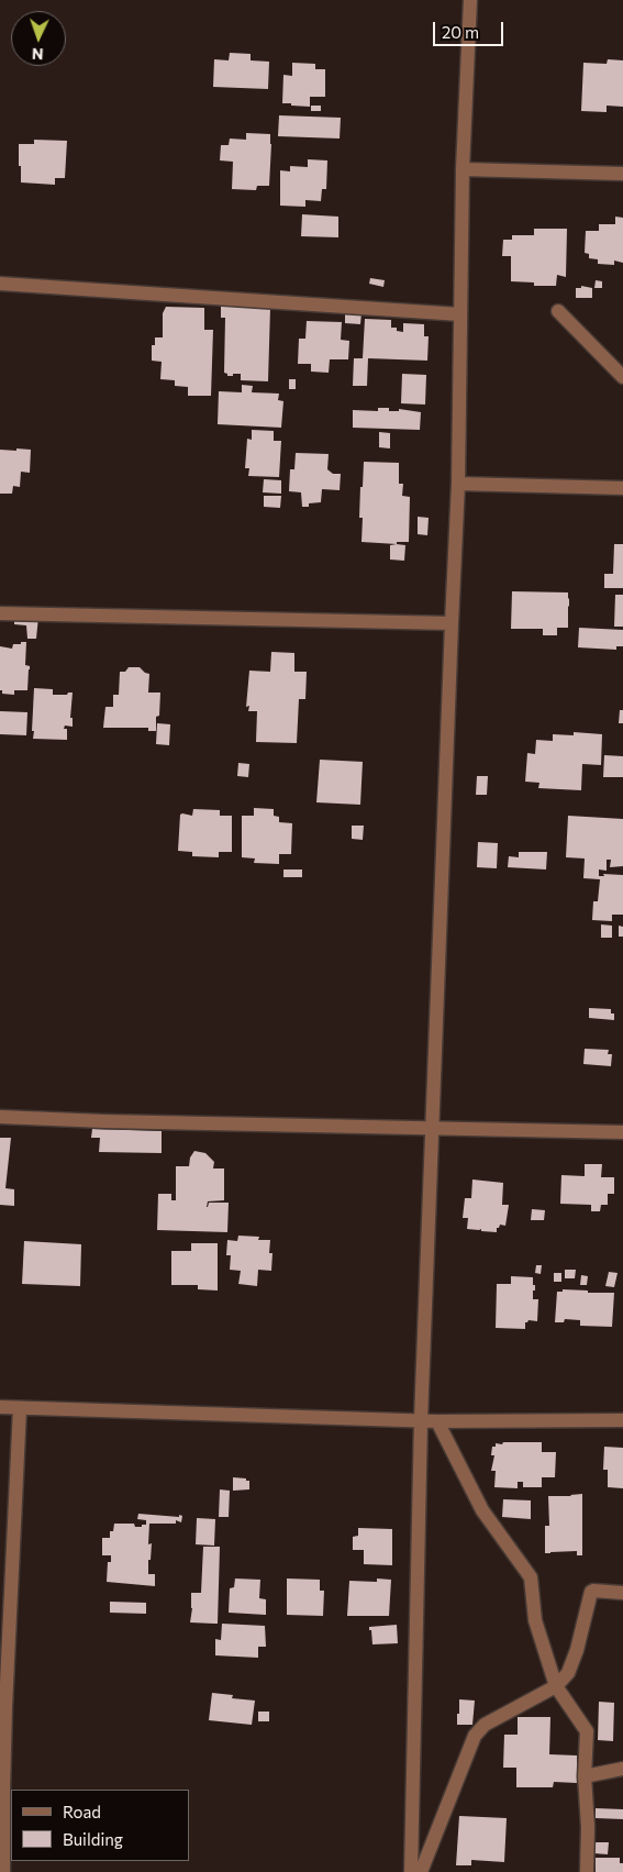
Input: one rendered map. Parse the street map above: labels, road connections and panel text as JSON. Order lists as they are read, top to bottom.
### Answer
{
  "legend": ["Road", "Building"],
  "scale_bar": "20 m",
  "north": "bottom"
}
